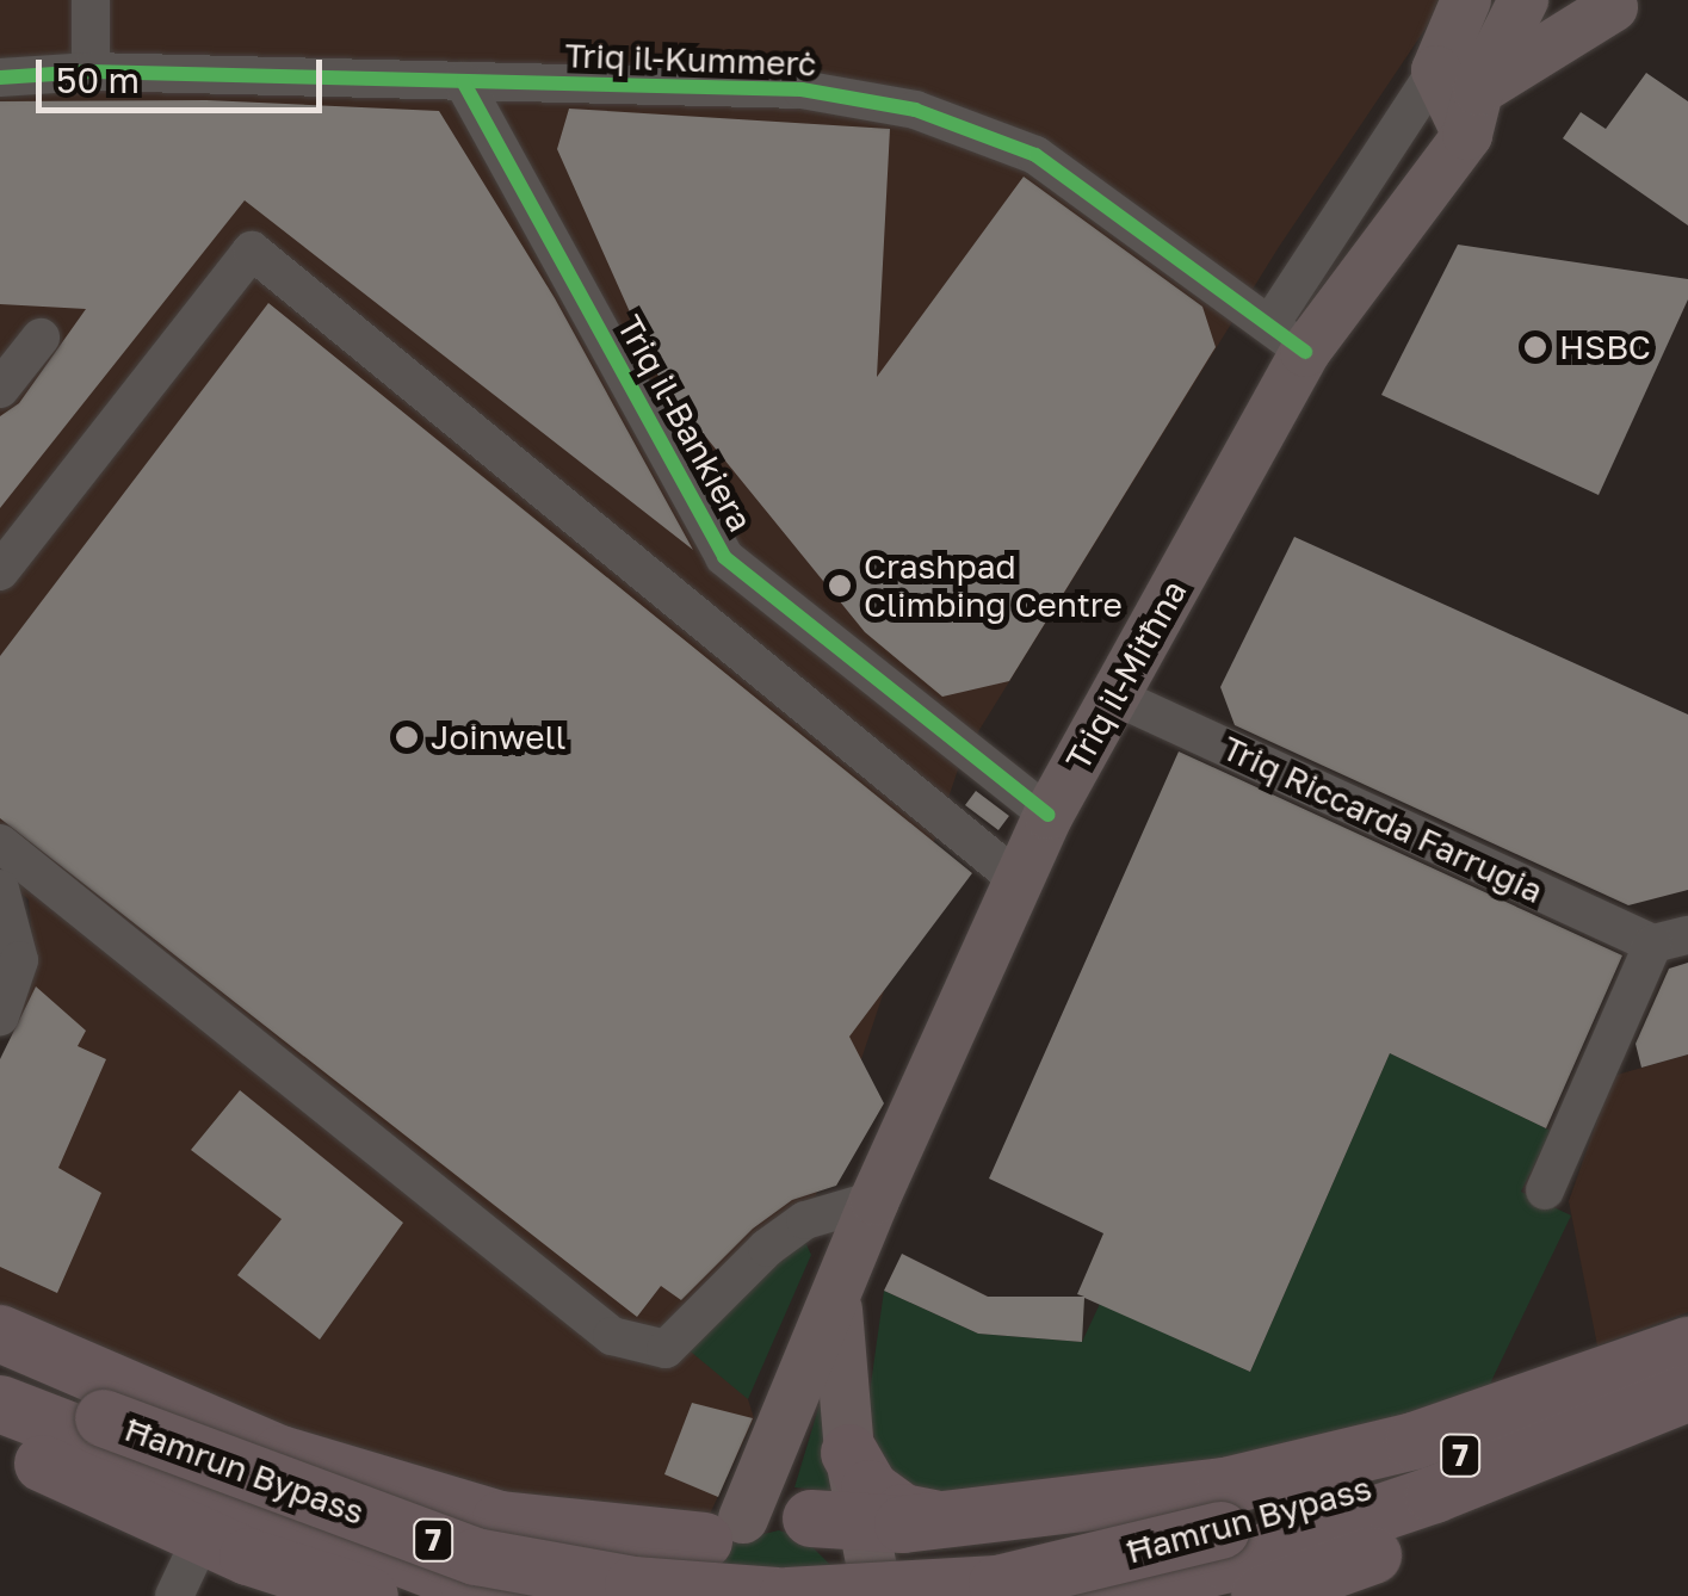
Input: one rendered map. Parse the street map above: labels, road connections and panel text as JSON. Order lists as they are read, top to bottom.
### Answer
{
  "streets": {
    "highway": ["7", "Ħamrun Bypass"],
    "main road": ["Triq il-Mitħna"],
    "street": ["Triq il-Kummerċ", "Triq il-Bankiera", "Triq Riccarda Farrugia"]
  },
  "crossings": [
    ["Triq il-Kummerċ", "Triq il-Bankiera"],
    ["Triq il-Kummerċ", "Triq il-Mitħna"],
    ["Triq il-Bankiera", "Triq il-Mitħna"],
    ["Triq il-Mitħna", "Triq Riccarda Farrugia"]
  ],
  "places": ["HSBC", "Crashpad Climbing Centre", "Joinwell"],
  "scale_bar": "50 m"
}
